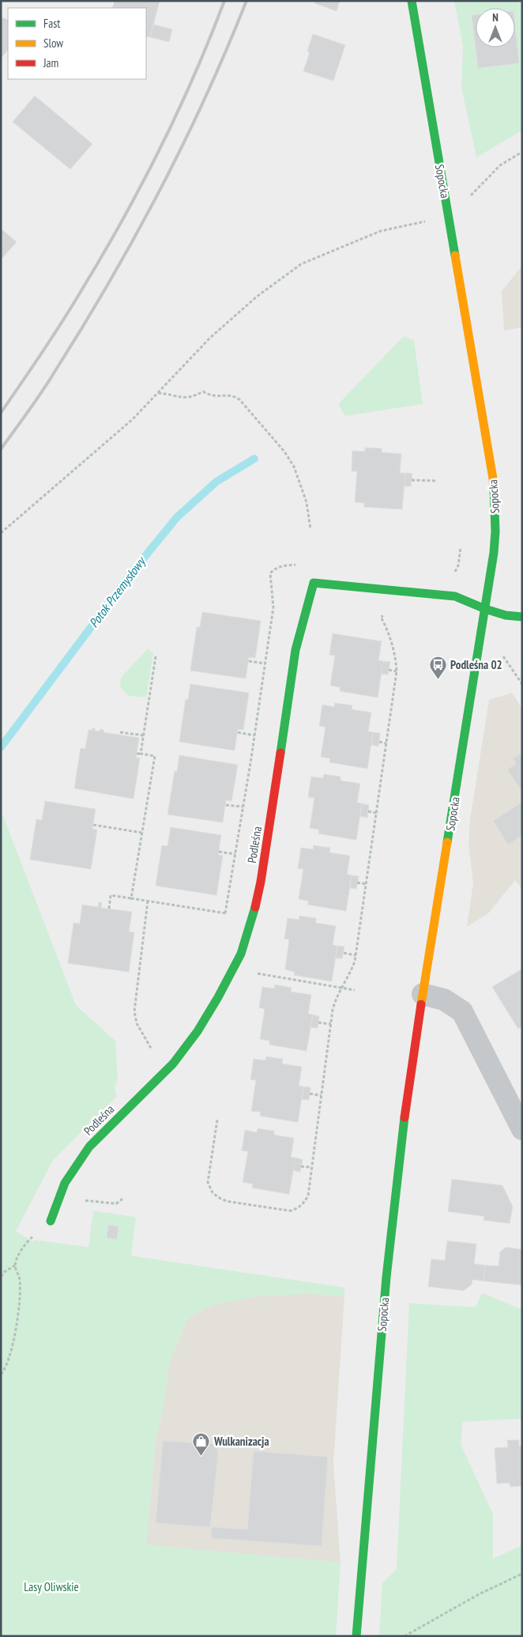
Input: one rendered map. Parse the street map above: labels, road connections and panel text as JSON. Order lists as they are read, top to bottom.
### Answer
{
  "streets": {
    "main road": ["Sopocka", "Podleśna"]
  },
  "crossings": [
    ["Sopocka", "Podleśna"]
  ],
  "water": ["Potok Przemysłowy"],
  "parks": ["Lasy Oliwskie"],
  "places": {
    "bus stop": ["Podleśna 02"],
    "shop": ["Wulkanizacja"]
  },
  "legend": ["Fast", "Slow", "Jam"],
  "north": "top"
}
